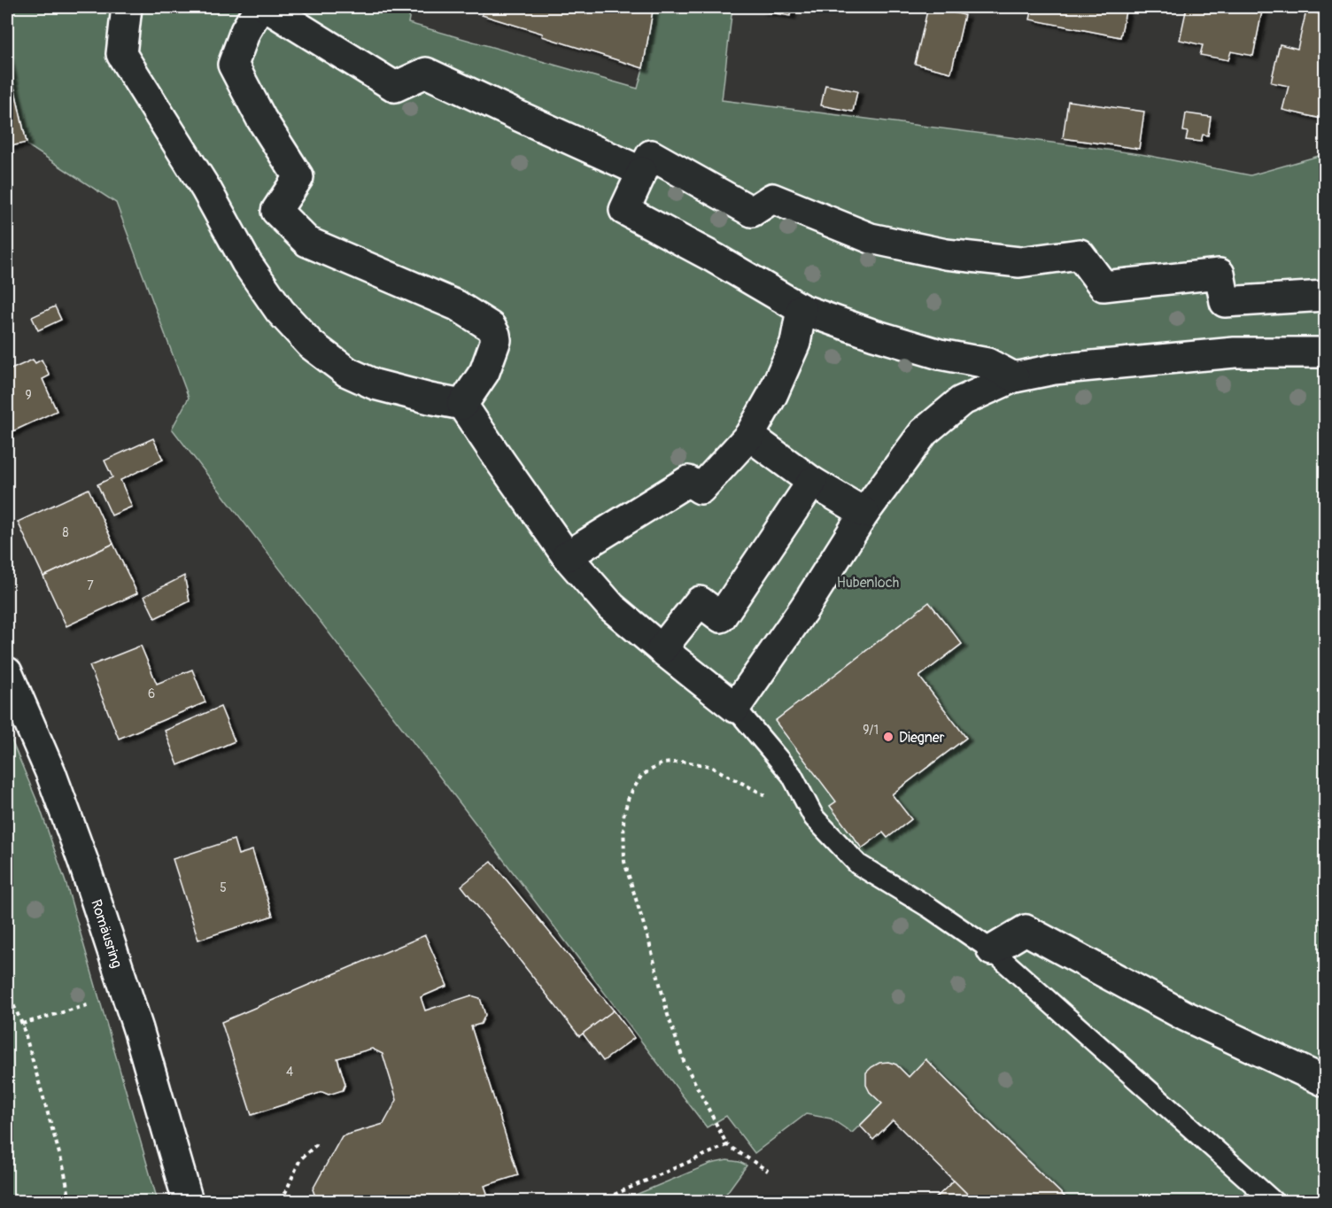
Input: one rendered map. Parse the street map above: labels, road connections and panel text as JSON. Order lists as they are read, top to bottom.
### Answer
{
  "streets": {
    "street": ["Romäusring"]
  },
  "parks": ["Hubenloch"],
  "places": ["Diegner"],
  "house_numbers": [
    "9",
    "8",
    "7",
    "6",
    "9/1",
    "5",
    "4"
  ]
}
